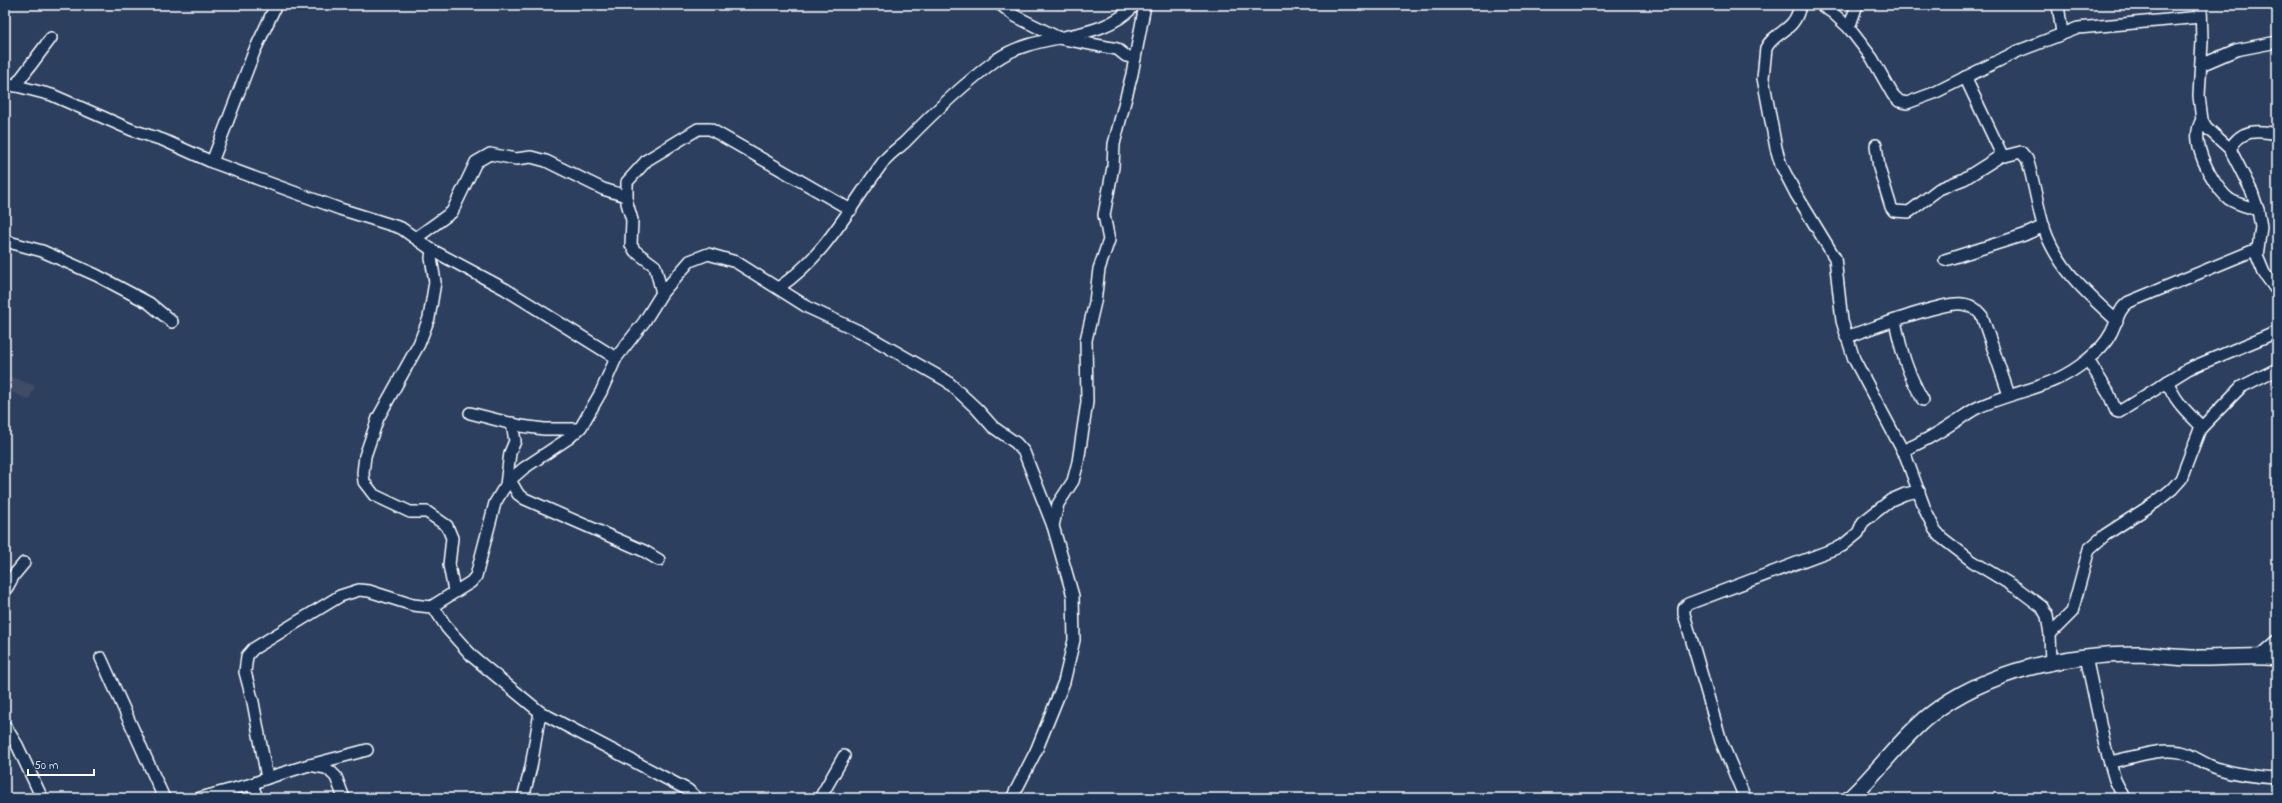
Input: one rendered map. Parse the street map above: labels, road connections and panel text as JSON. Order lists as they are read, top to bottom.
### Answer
{
  "scale_bar": "50 m"
}
